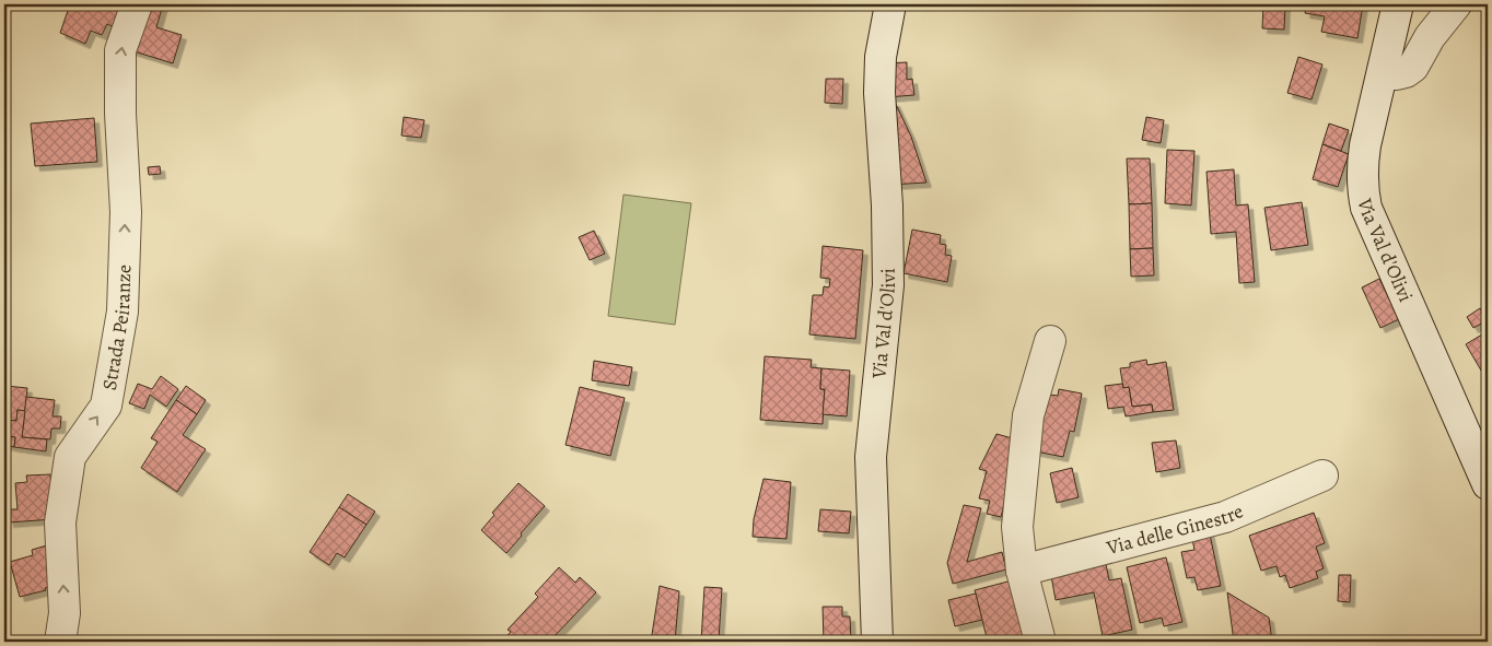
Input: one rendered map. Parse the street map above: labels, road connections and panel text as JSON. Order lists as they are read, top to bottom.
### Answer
{
  "streets": {
    "street": ["Via Val d'Olivi", "Strada Peiranze", "Via delle Ginestre"]
  },
  "one_way": ["Strada Peiranze"]
}
